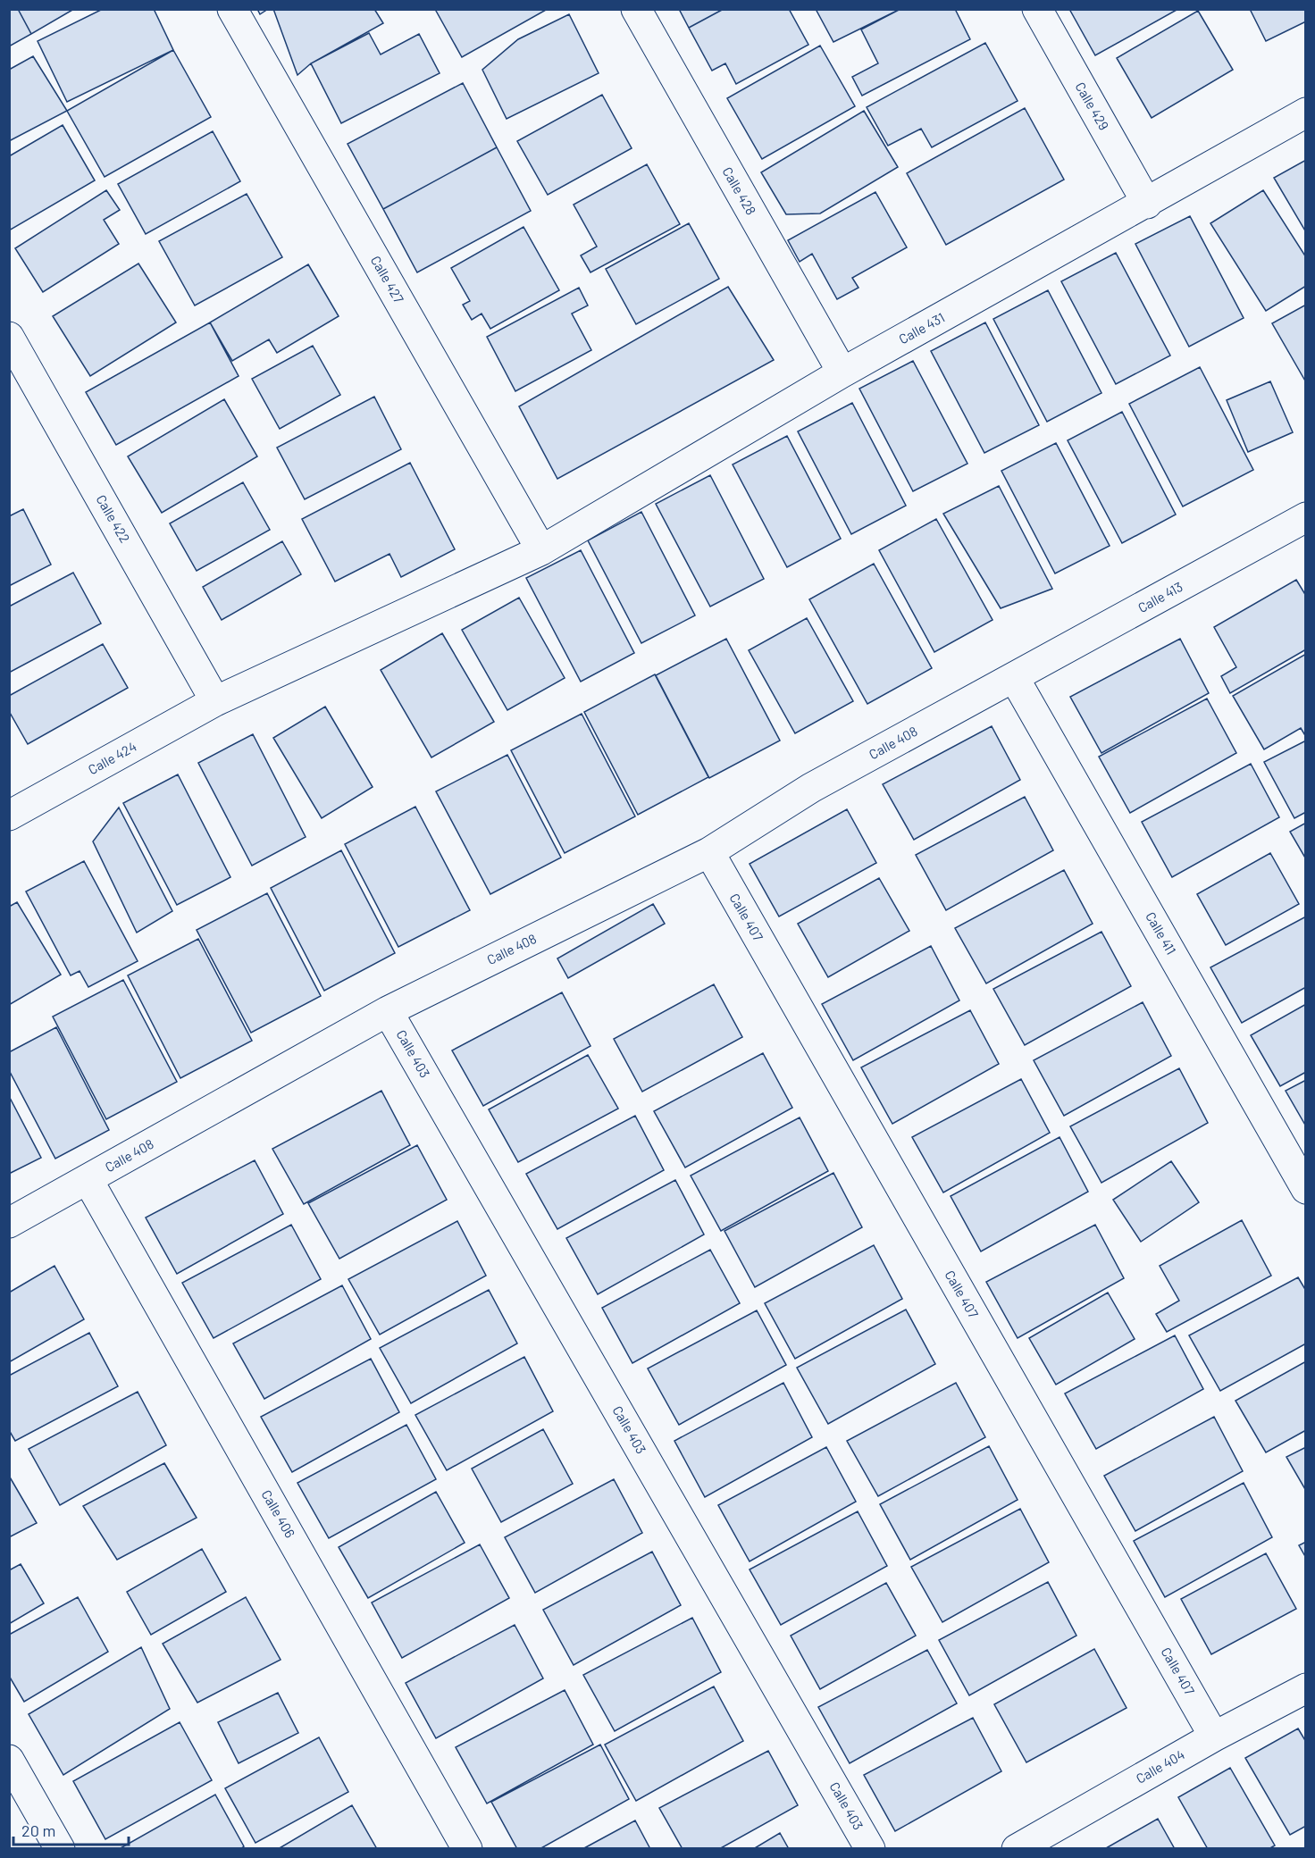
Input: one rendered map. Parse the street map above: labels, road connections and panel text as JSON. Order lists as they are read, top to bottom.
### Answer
{
  "streets": {
    "street": [
      "Calle 429",
      "Calle 428",
      "Calle 427",
      "Calle 431",
      "Calle 422",
      "Calle 413",
      "Calle 408",
      "Calle 424",
      "Calle 407",
      "Calle 411",
      "Calle 403",
      "Calle 406",
      "Calle 404"
    ]
  },
  "crossings": [
    ["Calle 429", "Calle 431"],
    ["Calle 428", "Calle 431"],
    ["Calle 427", "Calle 431"],
    ["Calle 427", "Calle 424"],
    ["Calle 431", "Calle 424"],
    ["Calle 422", "Calle 424"],
    ["Calle 413", "Calle 408"],
    ["Calle 413", "Calle 411"],
    ["Calle 408", "Calle 407"],
    ["Calle 408", "Calle 411"],
    ["Calle 408", "Calle 403"],
    ["Calle 408", "Calle 406"],
    ["Calle 407", "Calle 404"]
  ],
  "scale_bar": "20 m"
}
